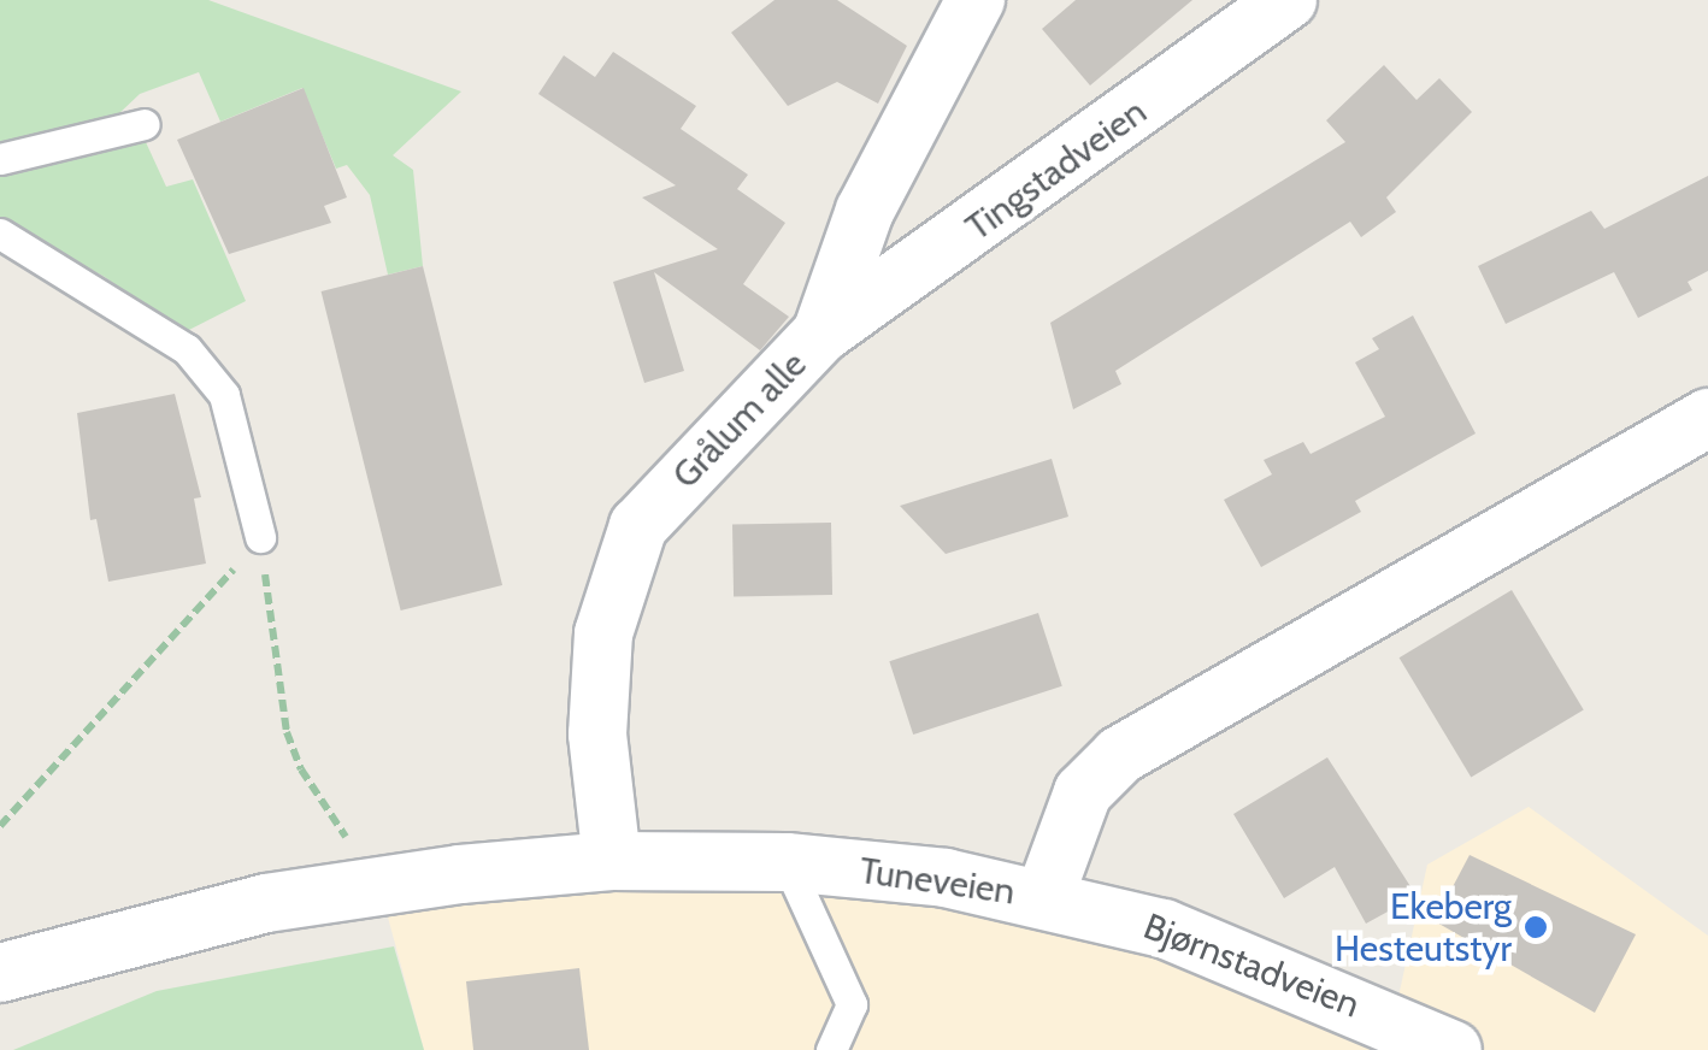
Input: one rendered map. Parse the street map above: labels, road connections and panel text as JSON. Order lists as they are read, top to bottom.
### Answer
{
  "streets": {
    "street": [
      "Tingstadveien",
      "Grålum alle",
      "Tuneveien",
      "Bjørnstadveien"
    ]
  },
  "crossings": [
    ["Tingstadveien", "Grålum alle"],
    ["Grålum alle", "Tuneveien"],
    ["Tuneveien", "Bjørnstadveien"]
  ],
  "places": ["Ekeberg Hesteutstyr"]
}
